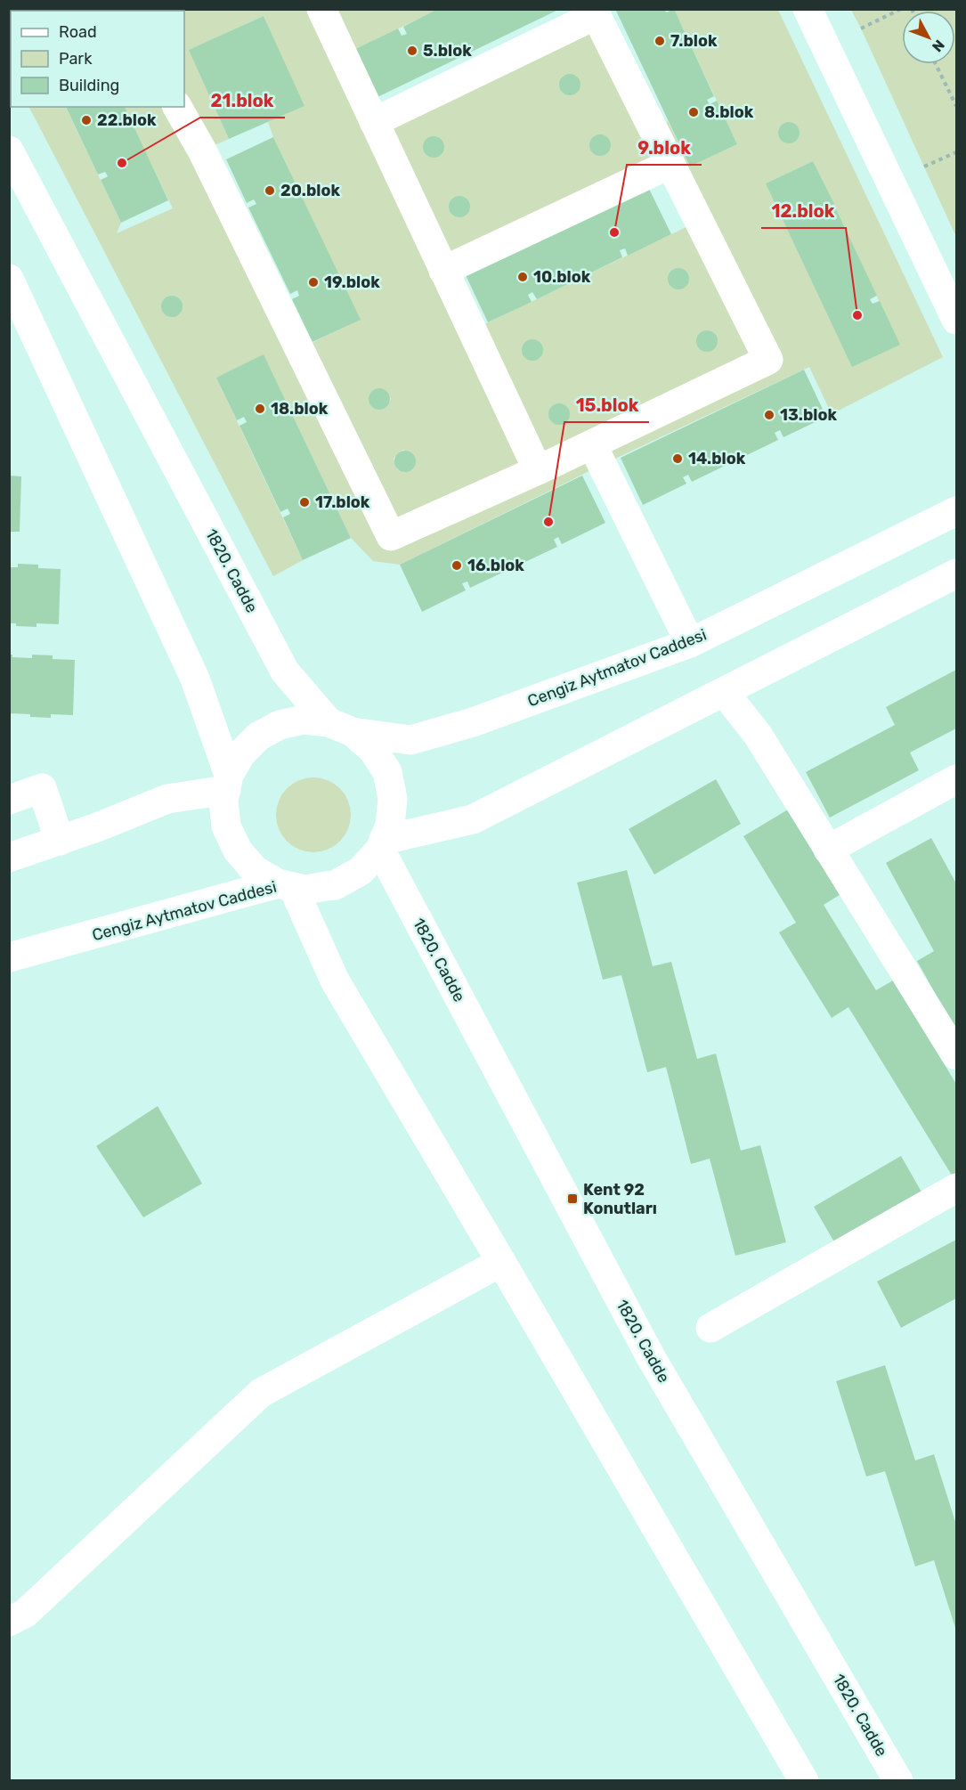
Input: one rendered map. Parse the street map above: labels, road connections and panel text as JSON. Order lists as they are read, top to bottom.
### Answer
{
  "streets": {
    "main road": ["1820. Cadde", "Cengiz Aytmatov Caddesi"]
  },
  "crossings": [
    ["1820. Cadde", "Cengiz Aytmatov Caddesi"]
  ],
  "places": {
    "other": [
      "7.blok",
      "5.blok",
      "8.blok",
      "22.blok",
      "21.blok",
      "20.blok",
      "9.blok",
      "10.blok",
      "19.blok",
      "12.blok",
      "18.blok",
      "13.blok",
      "14.blok",
      "17.blok",
      "15.blok",
      "16.blok"
    ],
    "transit": ["Kent 92 Konutları"]
  },
  "legend": ["Road", "Park", "Building"],
  "north": "bottom right"
}
